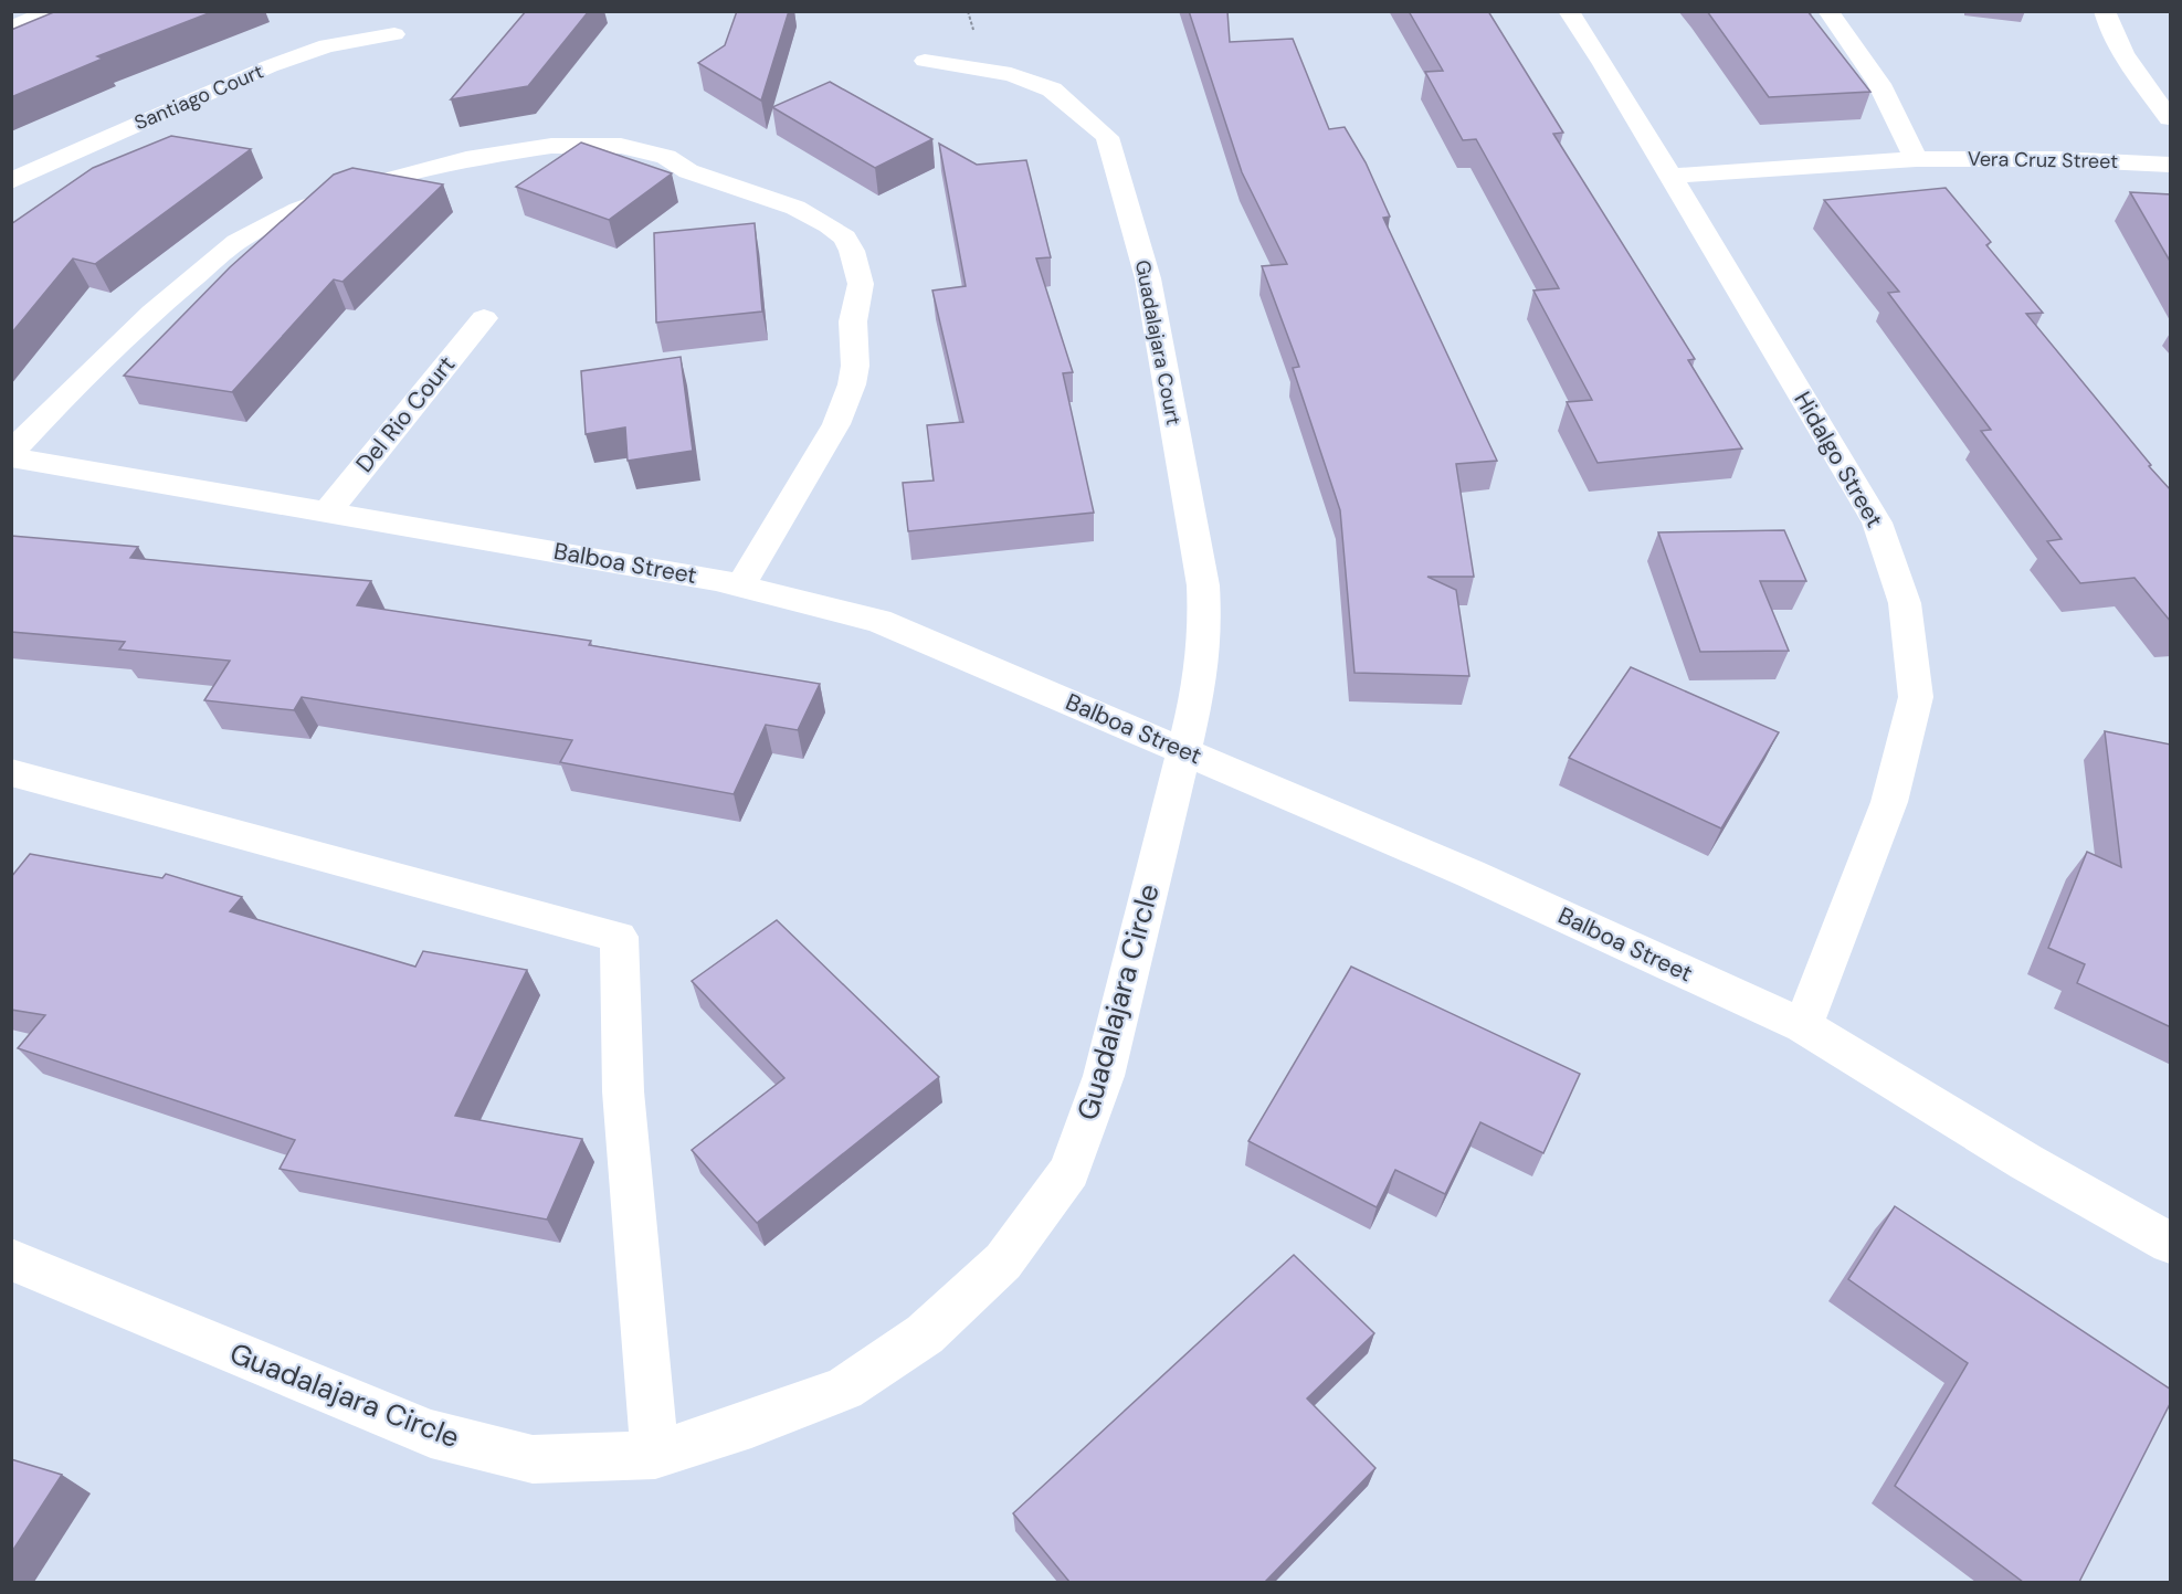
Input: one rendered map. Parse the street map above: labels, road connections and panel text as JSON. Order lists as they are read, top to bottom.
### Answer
{
  "streets": {
    "street": [
      "Santiago Court",
      "Vera Cruz Street",
      "Guadalajara Court",
      "Del Rio Court",
      "Hidalgo Street",
      "Balboa Street",
      "Guadalajara Circle"
    ]
  },
  "crossings": [
    ["Vera Cruz Street", "Hidalgo Street"],
    ["Guadalajara Court", "Balboa Street"],
    ["Guadalajara Court", "Guadalajara Circle"],
    ["Del Rio Court", "Balboa Street"],
    ["Hidalgo Street", "Balboa Street"],
    ["Balboa Street", "Guadalajara Circle"]
  ]
}
